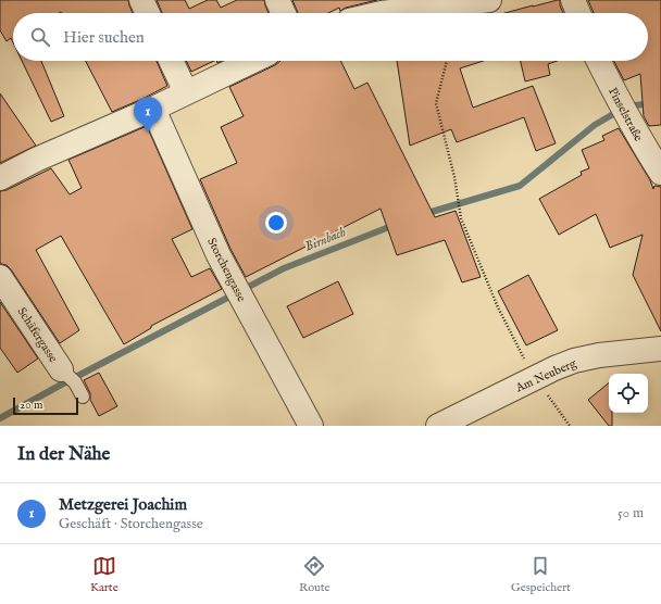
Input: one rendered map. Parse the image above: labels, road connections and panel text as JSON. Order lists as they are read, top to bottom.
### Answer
{
  "streets": {
    "street": [
      "Pinselstraße",
      "Storchengasse",
      "Schäfergasse",
      "Am Neuberg"
    ]
  },
  "water": ["Birnbach"],
  "scale_bar": "20 m",
  "page": {
    "search": "Hier suchen",
    "pins": "1",
    "scale": "20 m",
    "heading": "In der Nähe",
    "list": [
      {
        "mark": "1",
        "name": "Metzgerei Joachim",
        "note": "Geschäft · Storchengasse",
        "value": "50 m"
      }
    ],
    "nav": ["Karte", "Route", "Gespeichert"]
  }
}
